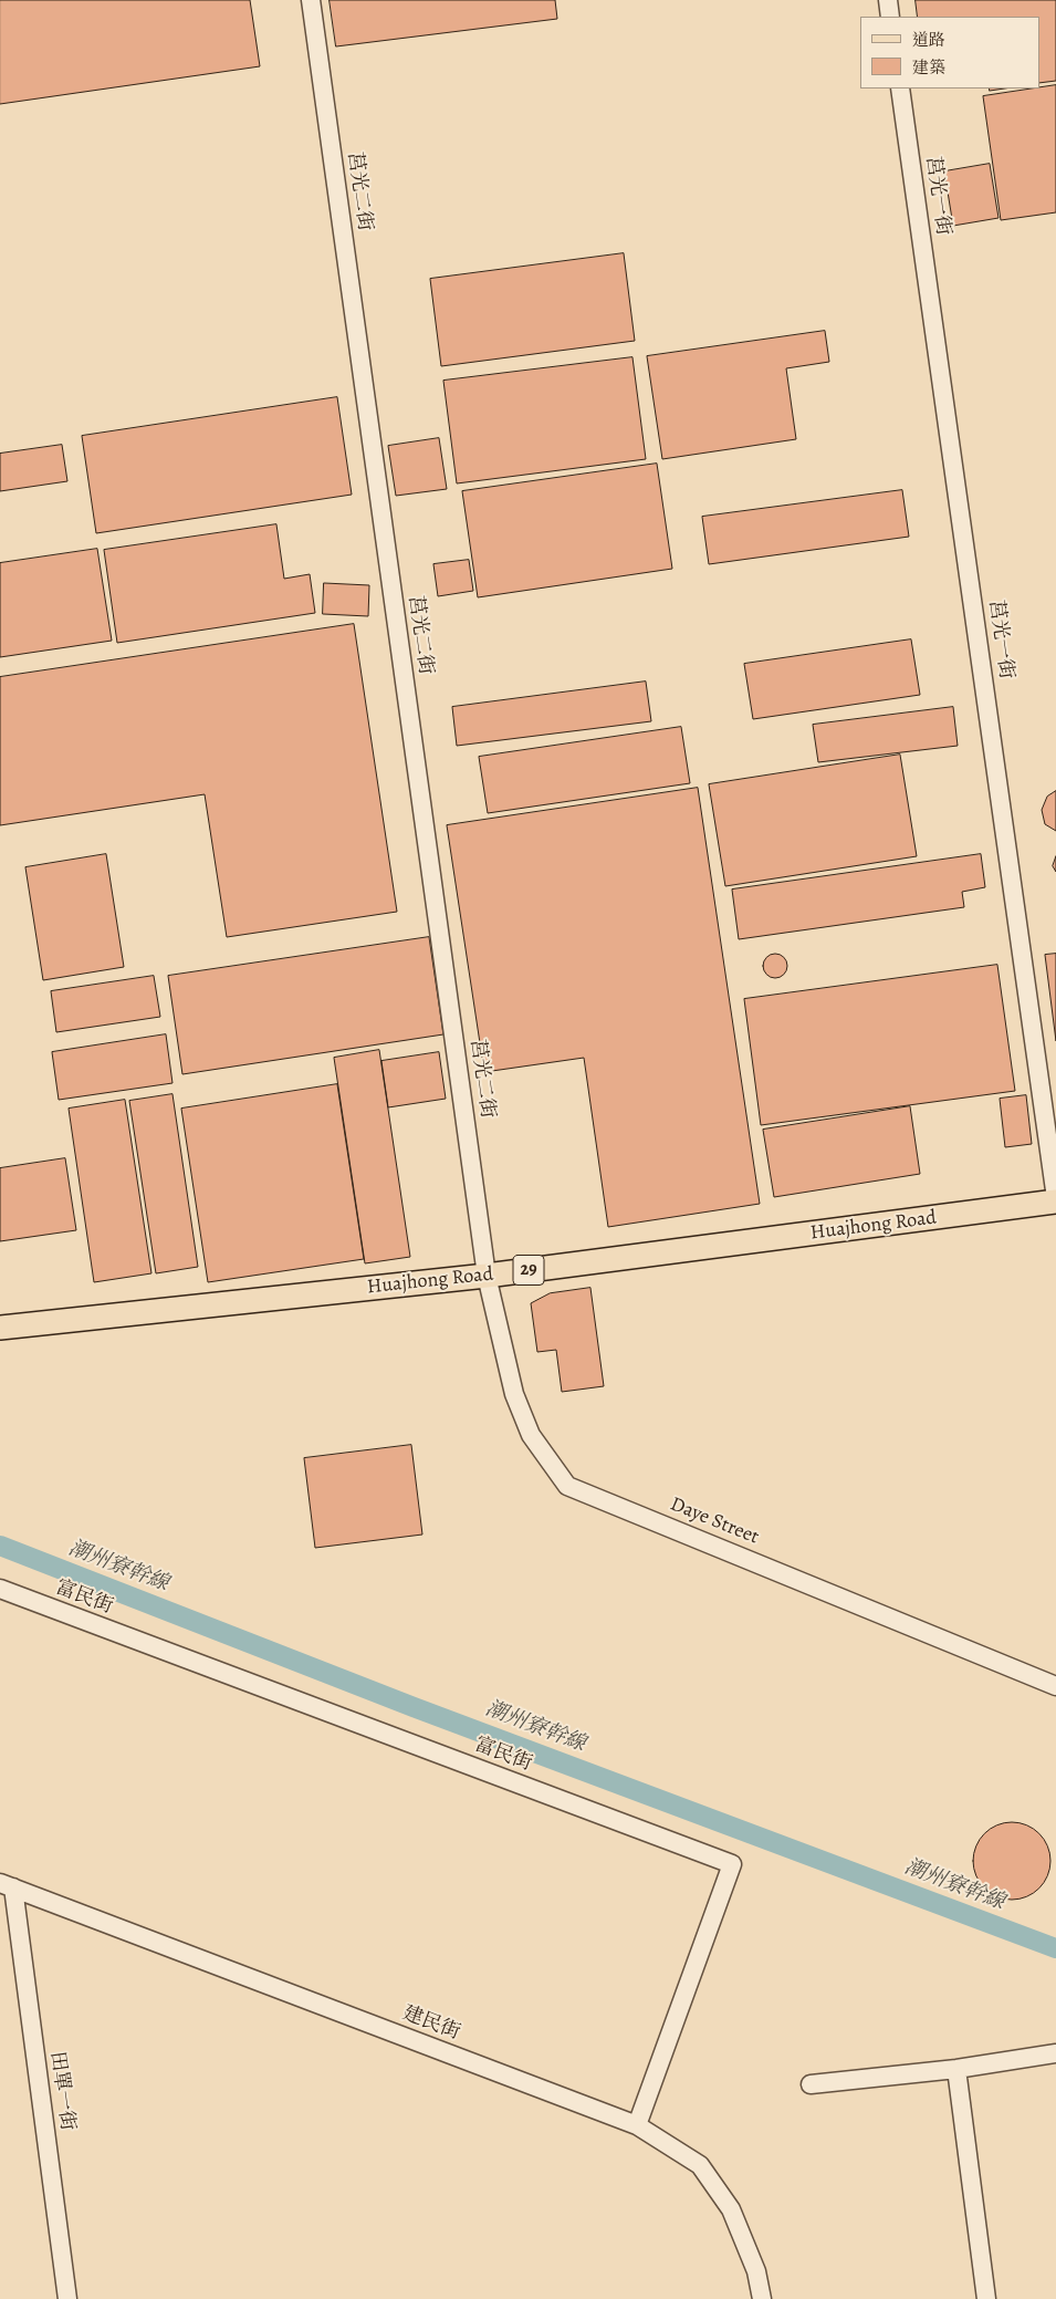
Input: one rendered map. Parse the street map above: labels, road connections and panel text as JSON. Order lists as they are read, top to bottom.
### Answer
{
  "streets": {
    "main road": ["Huajhong Road", "29"],
    "street": [
      "莒光二街",
      "莒光一街",
      "Daye Street",
      "富民街",
      "建民街",
      "田單一街"
    ]
  },
  "crossings": [
    ["莒光二街", "Huajhong Road"],
    ["莒光二街", "Daye Street"],
    ["莒光一街", "Huajhong Road"],
    ["Huajhong Road", "Daye Street"],
    ["富民街", "建民街"],
    ["建民街", "田單一街"]
  ],
  "water": ["潮州寮幹線"],
  "legend": ["道路", "建築"]
}
